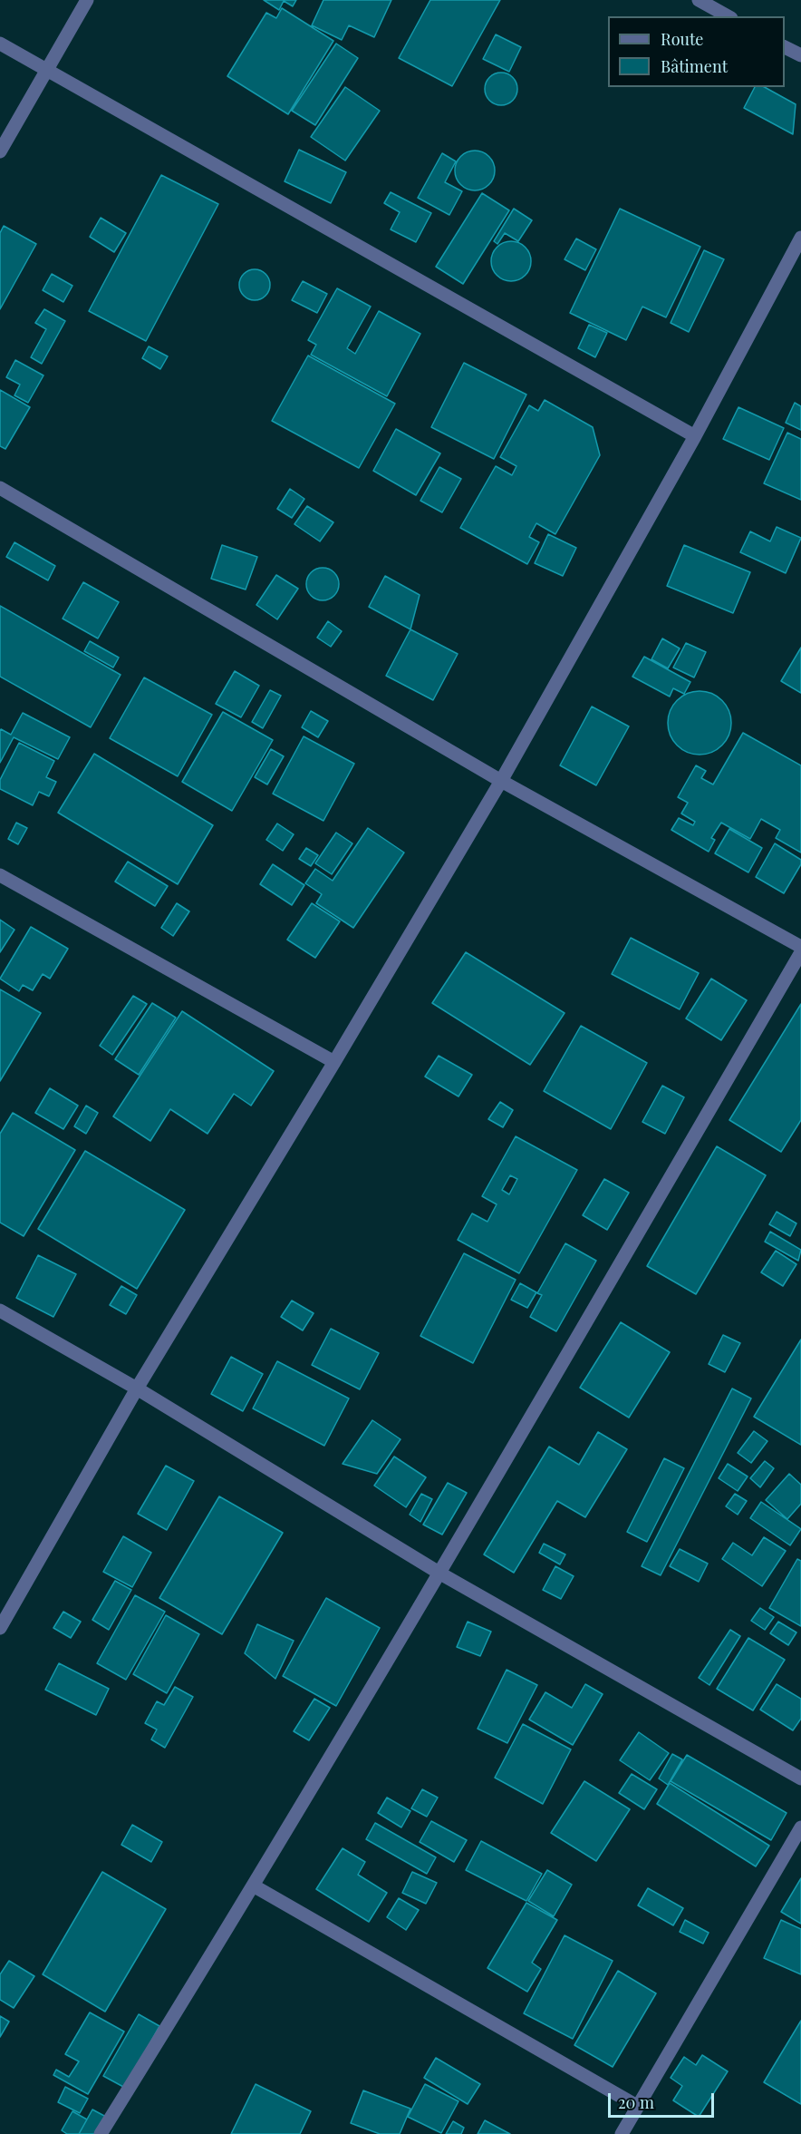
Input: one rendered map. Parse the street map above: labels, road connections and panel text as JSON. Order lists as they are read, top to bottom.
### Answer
{
  "legend": ["Route", "Bâtiment"],
  "scale_bar": "20 m"
}
